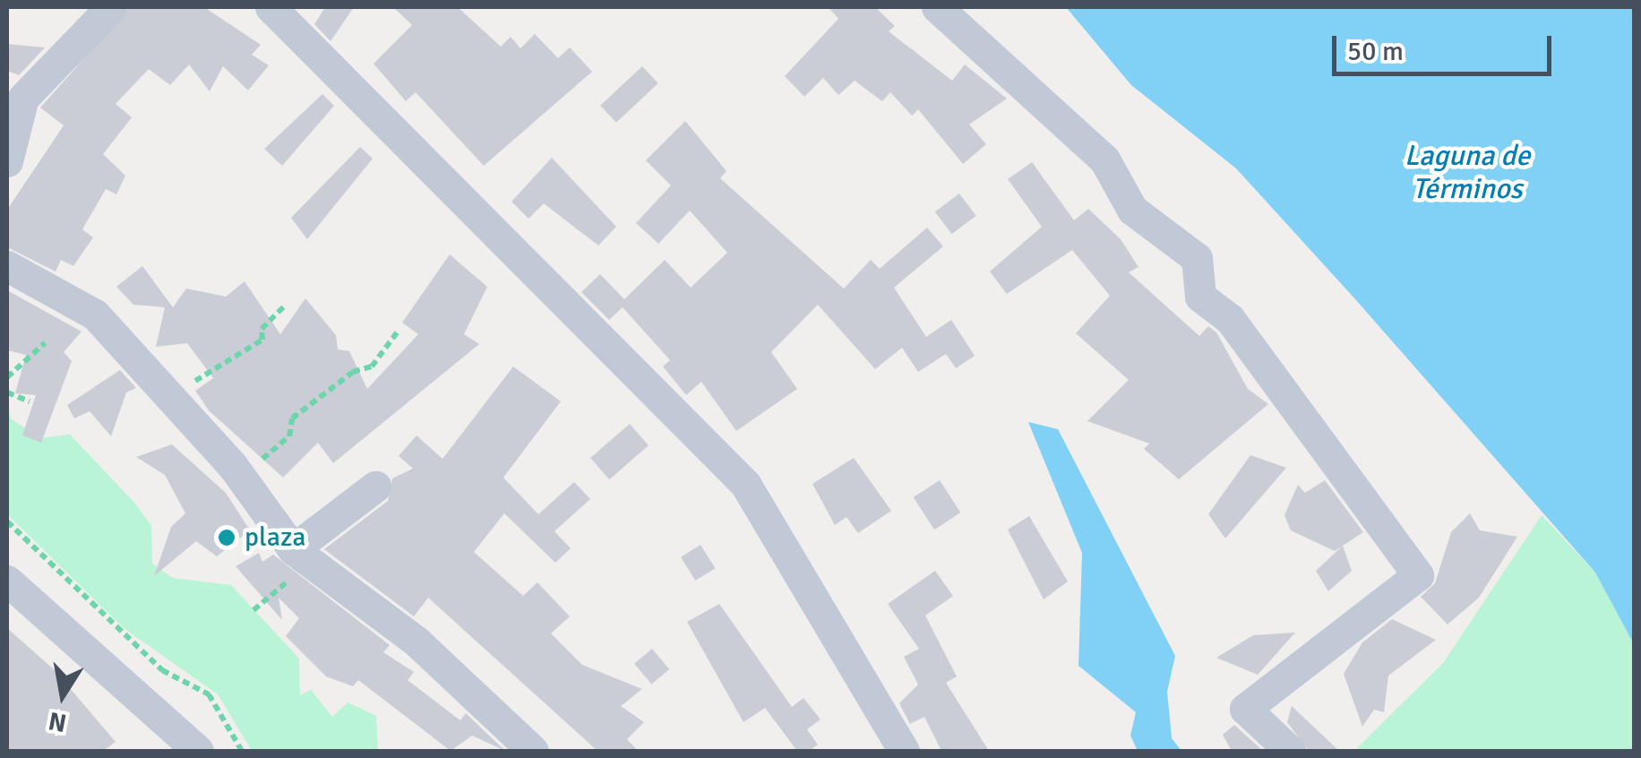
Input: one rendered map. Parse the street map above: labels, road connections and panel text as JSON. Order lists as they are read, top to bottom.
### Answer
{
  "water": ["Laguna de Términos"],
  "places": ["plaza"],
  "scale_bar": "50 m",
  "north": "bottom"
}
